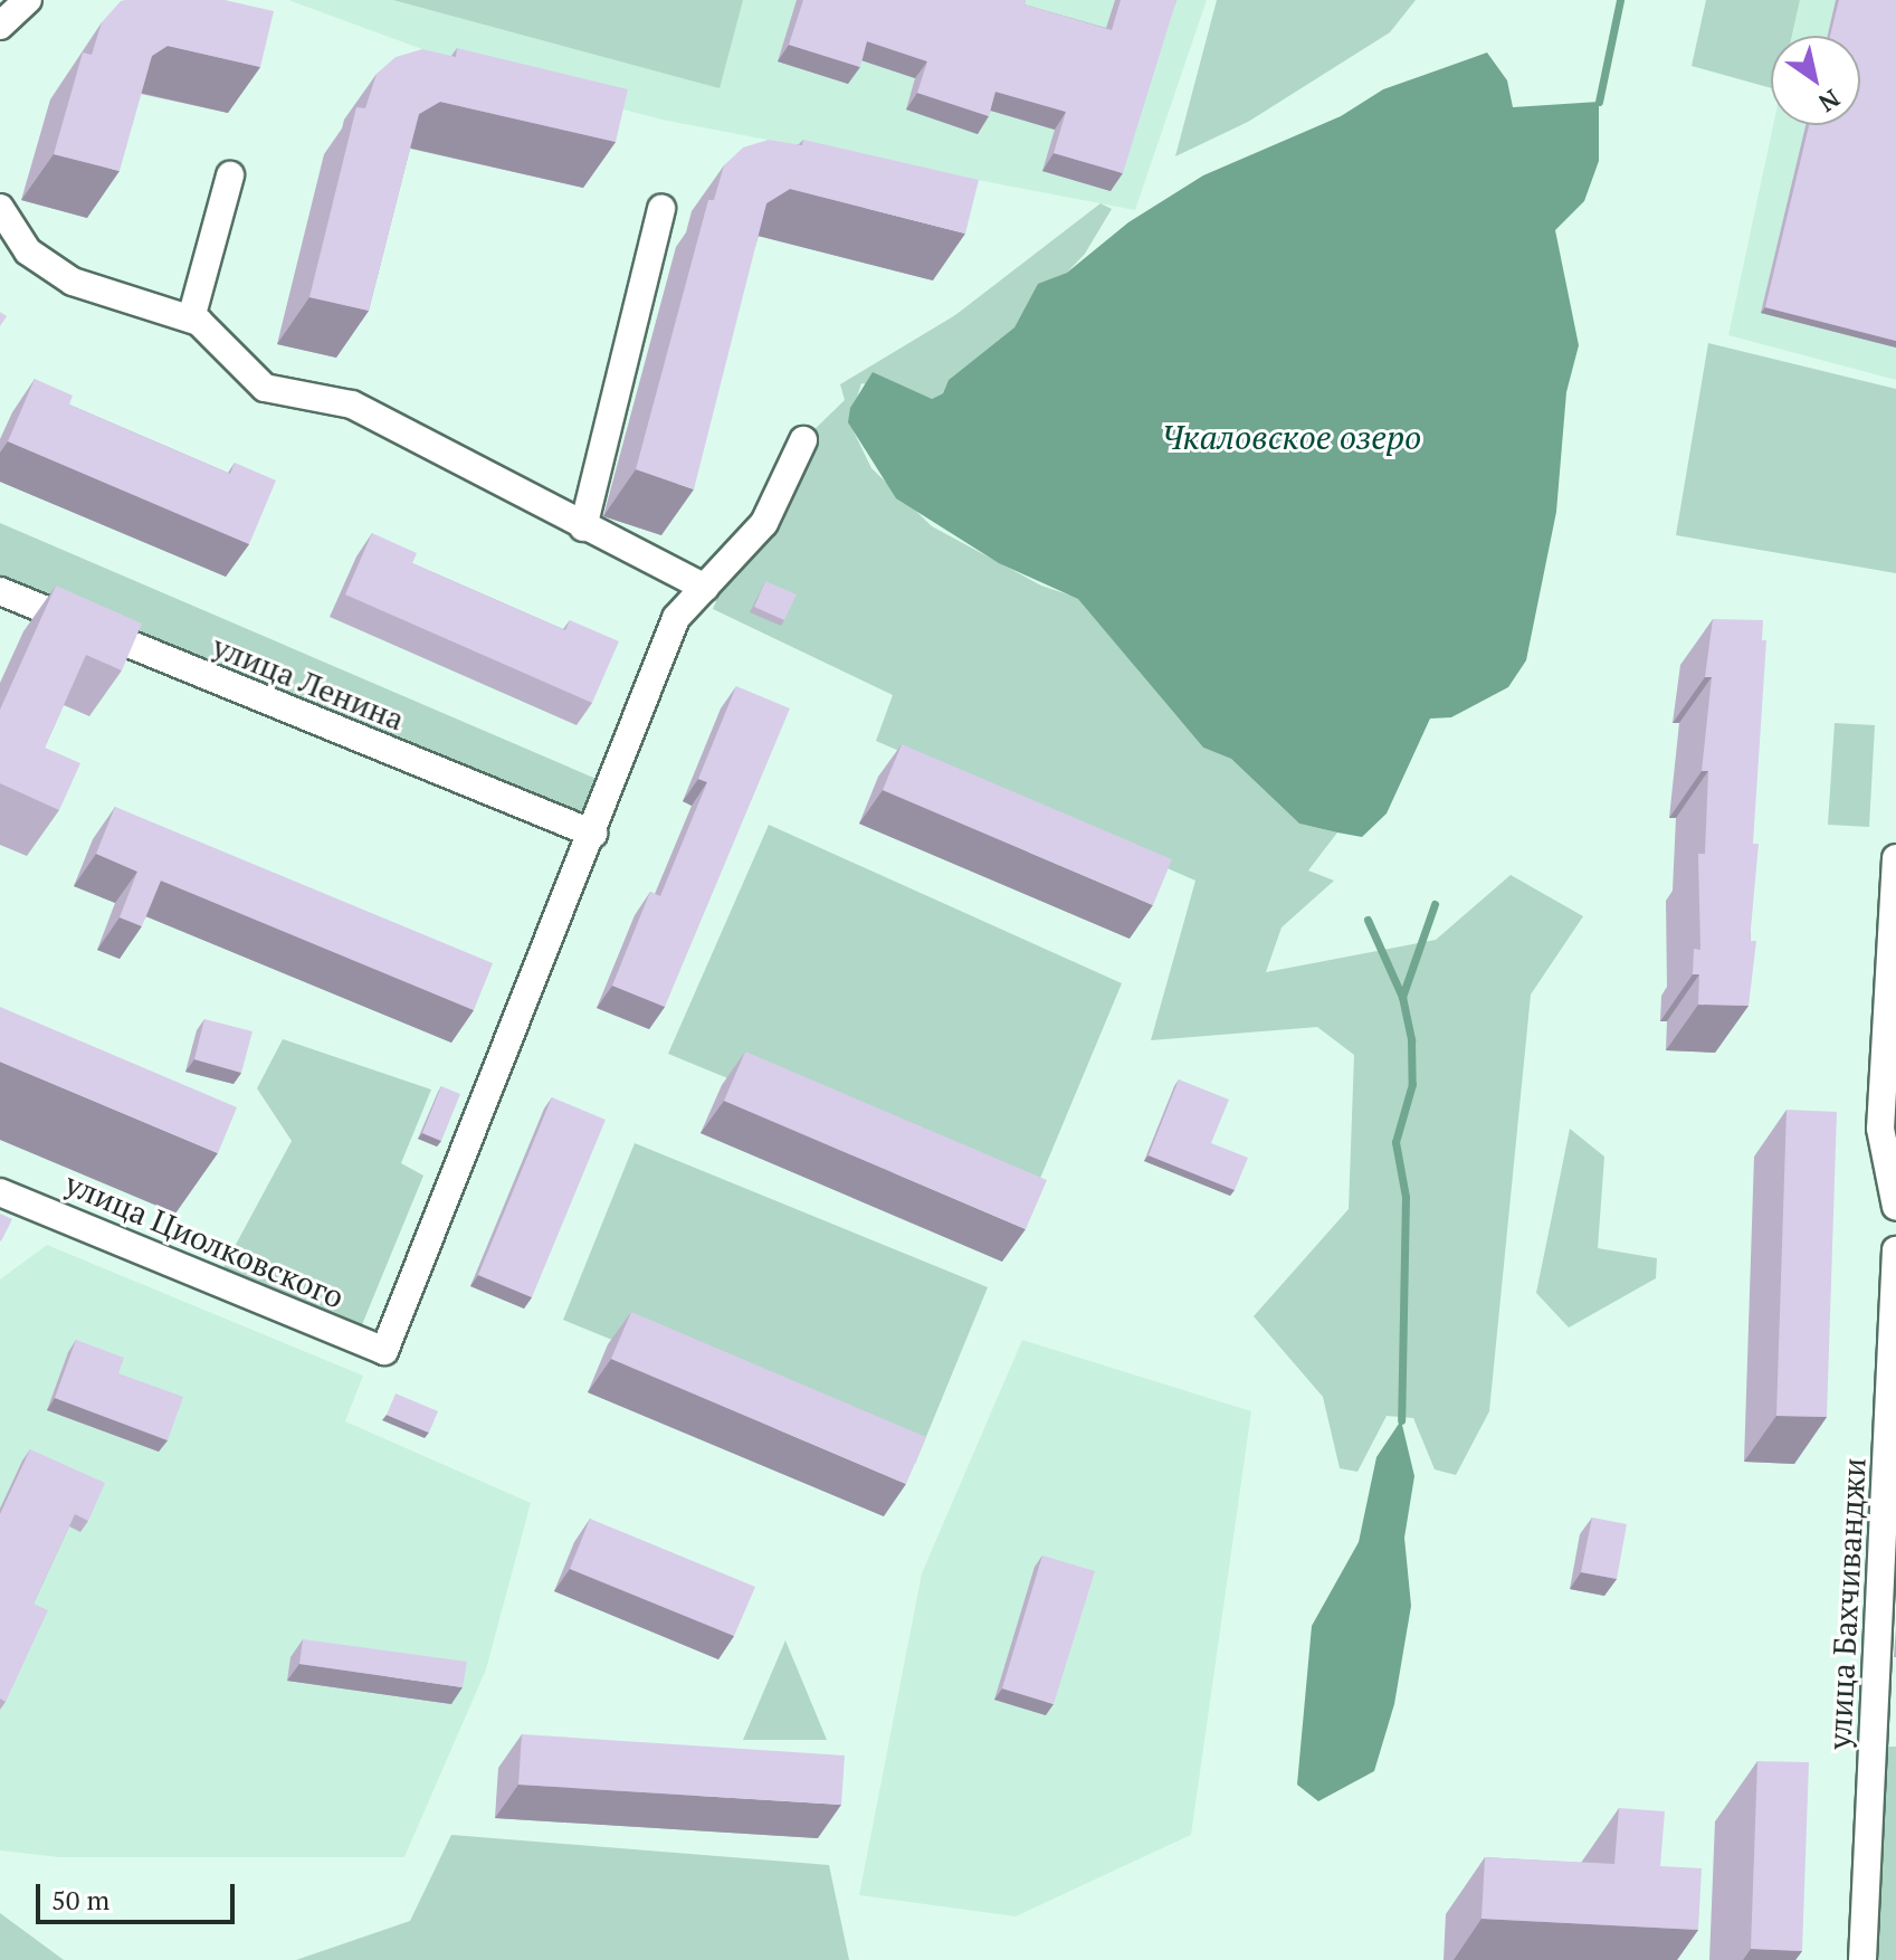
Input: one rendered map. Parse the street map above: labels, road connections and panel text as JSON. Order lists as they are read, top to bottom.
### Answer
{
  "streets": {
    "street": ["улица Ленина", "улица Циолковского", "улица Бахчиванджи"]
  },
  "crossings": [
    ["улица Ленина", "улица Циолковского"]
  ],
  "water": ["Чкаловское озеро"],
  "scale_bar": "50 m",
  "north": "bottom right"
}
